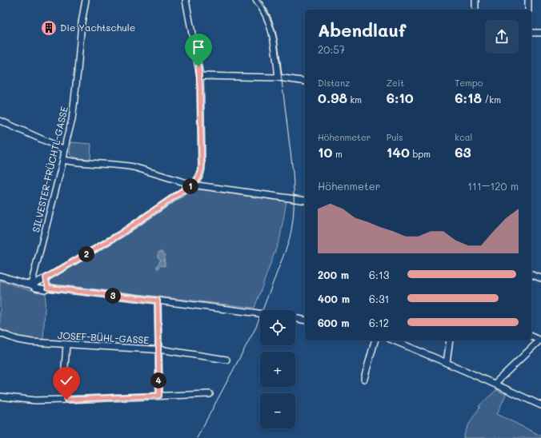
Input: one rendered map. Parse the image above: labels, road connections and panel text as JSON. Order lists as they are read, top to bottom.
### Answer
{
  "streets": {
    "street": ["SILVESTER-FRÜCHTL-GASSE", "JOSEF-BÜHL-GASSE"]
  },
  "places": {
    "building": ["Die Yachtschule"]
  },
  "page": {
    "heading": ["Abendlauf", "20:57"],
    "stats": [
      ["Distanz", "0.98 km"],
      ["Zeit", "6:10"],
      ["Tempo", "6:18 /km"],
      ["Höhenmeter", "10 m"],
      ["Puls", "140 bpm"],
      ["kcal", "63"]
    ],
    "chart": ["Höhenmeter", "111–120 m"],
    "pins": [
      "1",
      "2",
      "3",
      "4"
    ],
    "list": [
      {
        "name": "200 m",
        "note": "6:13"
      },
      {
        "name": "400 m",
        "note": "6:31"
      },
      {
        "name": "600 m",
        "note": "6:12"
      }
    ],
    "map_buttons": ["+", "−"]
  }
}
